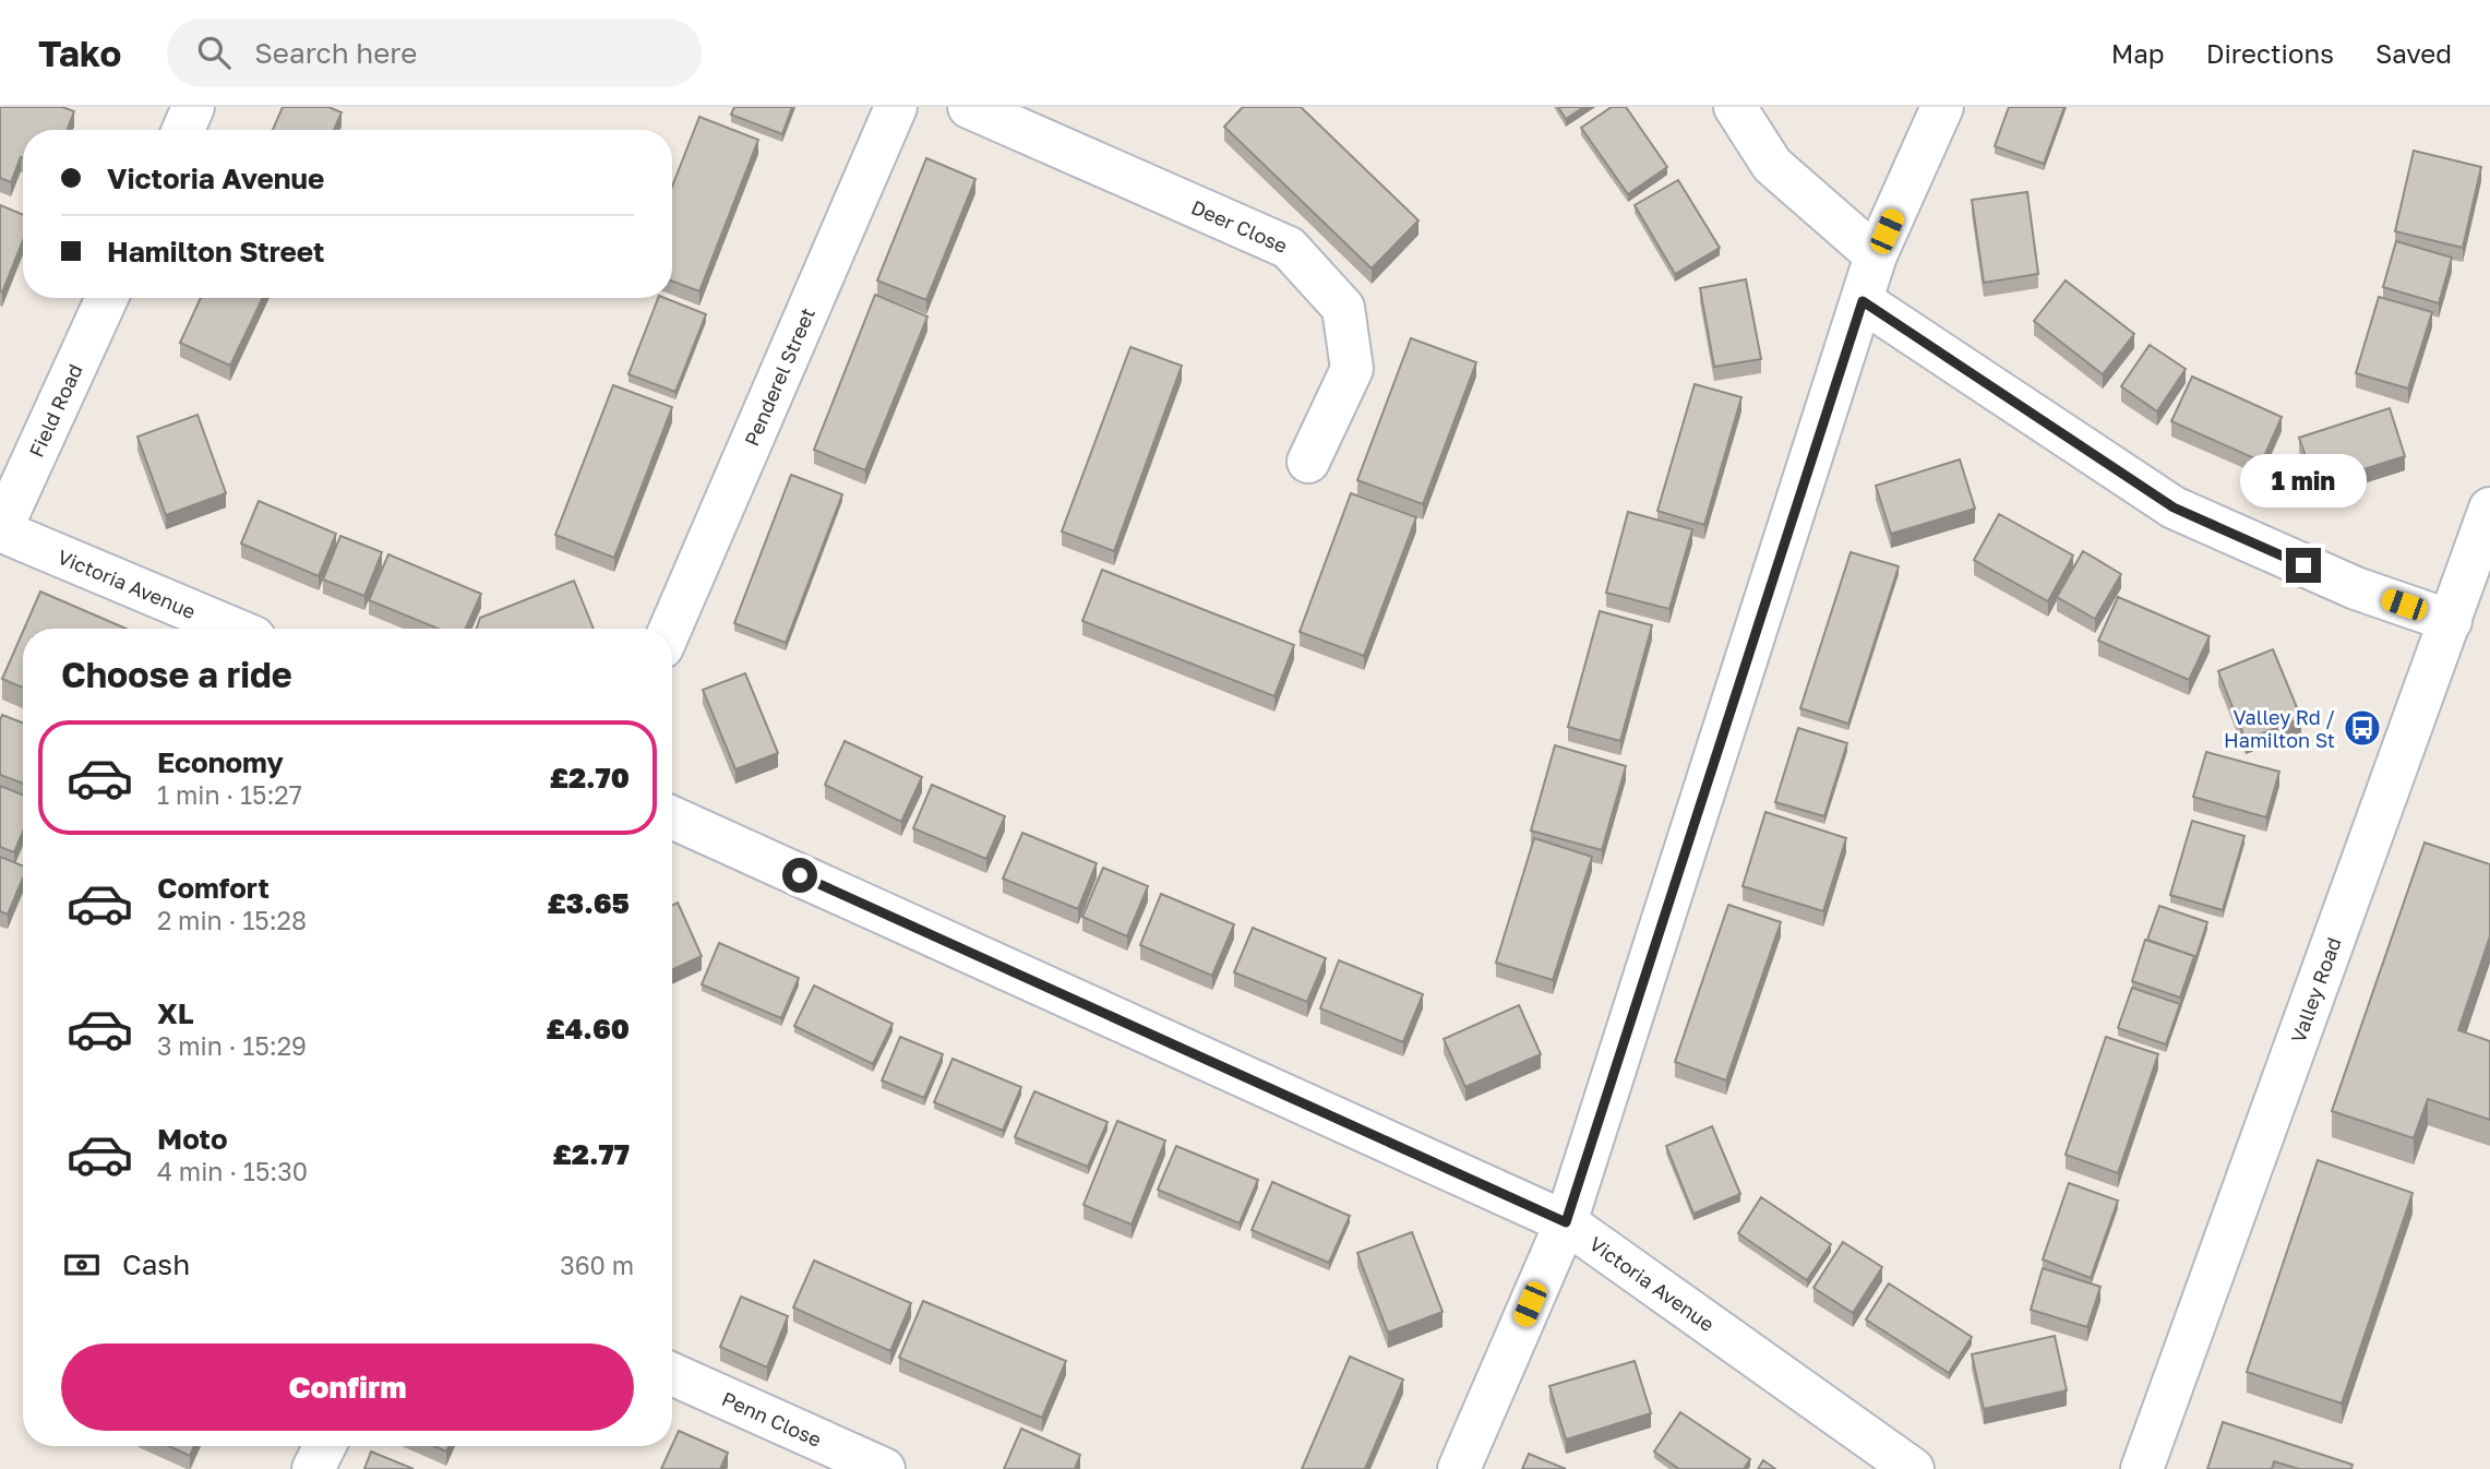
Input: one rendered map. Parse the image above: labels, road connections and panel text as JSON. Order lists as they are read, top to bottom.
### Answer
{
  "streets": {
    "street": [
      "Deer Close",
      "Penderel Street",
      "Field Road",
      "Victoria Avenue",
      "Valley Road",
      "Penn Close"
    ]
  },
  "crossings": [
    ["Field Road", "Victoria Avenue"]
  ],
  "places": {
    "bus stop": ["Valley Rd / Hamilton St"]
  },
  "page": {
    "header": "Tako",
    "search": "Search here",
    "nav": ["Map", "Directions", "Saved"],
    "banner": ["Victoria Avenue", "Hamilton Street"],
    "bubble": "1 min",
    "heading": "Choose a ride",
    "list": [
      {
        "name": "Economy",
        "note": "1 min · 15:27",
        "value": "£2.70"
      },
      {
        "name": "Comfort",
        "note": "2 min · 15:28",
        "value": "£3.65"
      },
      {
        "name": "XL",
        "note": "3 min · 15:29",
        "value": "£4.60"
      },
      {
        "name": "Moto",
        "note": "4 min · 15:30",
        "value": "£2.77"
      }
    ],
    "pay": ["Cash", "360 m"],
    "buttons": "Confirm"
  }
}
